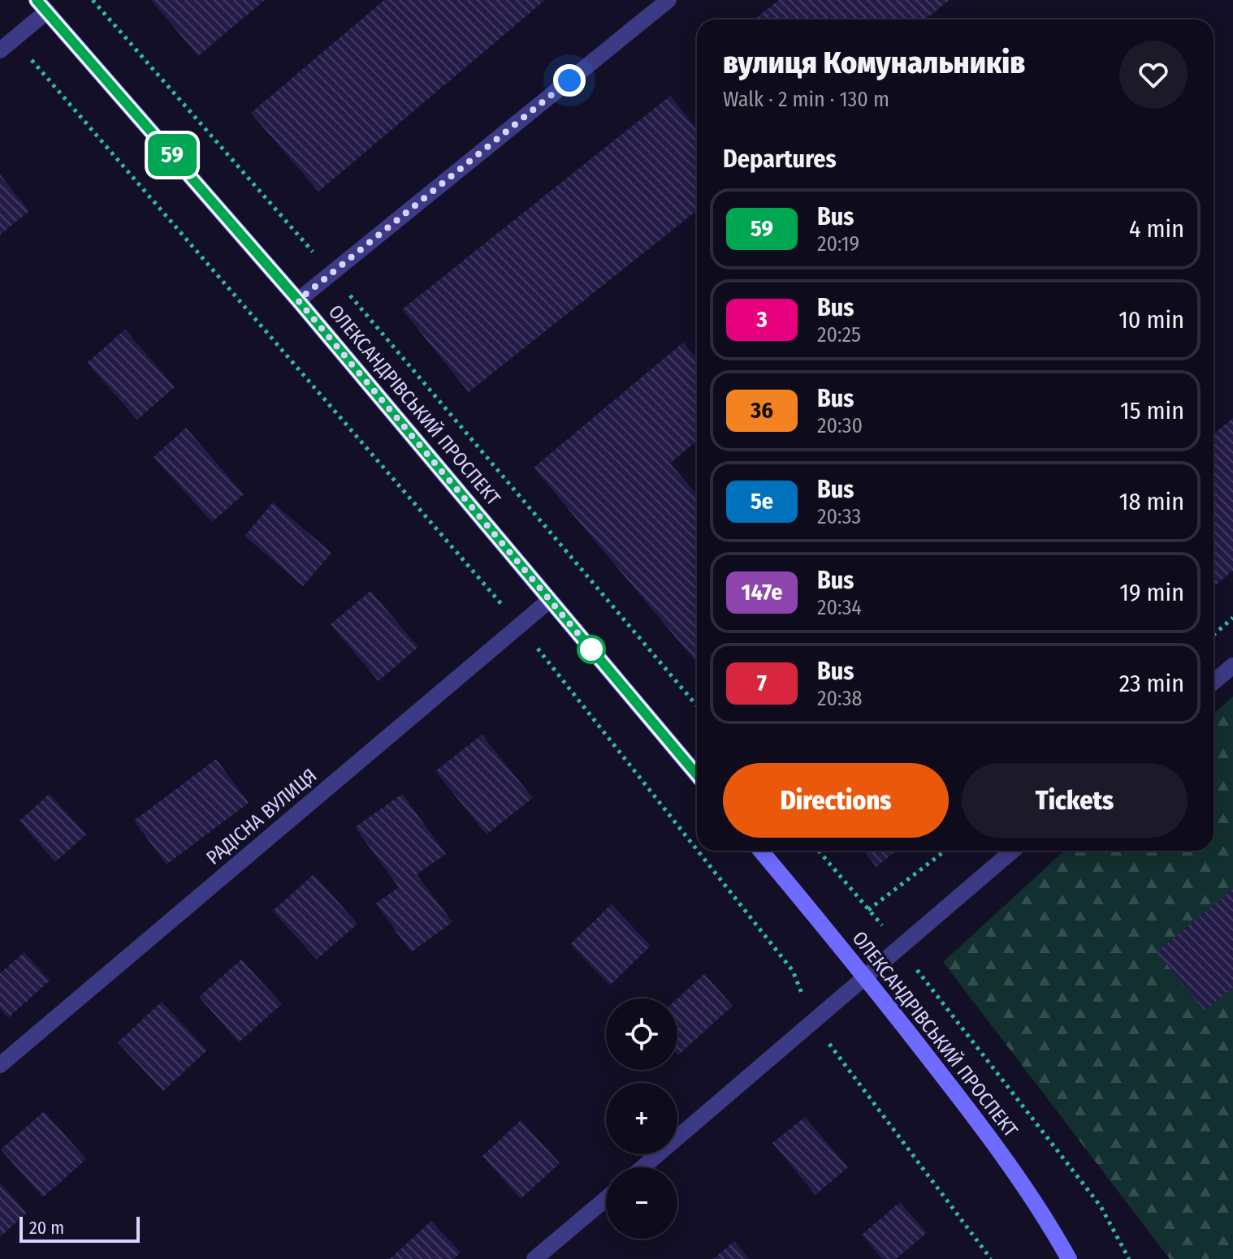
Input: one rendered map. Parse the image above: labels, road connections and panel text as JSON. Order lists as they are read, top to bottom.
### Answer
{
  "streets": {
    "main road": ["ОЛЕКСАНДРІВСЬКИЙ ПРОСПЕКТ"],
    "street": ["РАДІСНА ВУЛИЦЯ"]
  },
  "crossings": [
    ["ОЛЕКСАНДРІВСЬКИЙ ПРОСПЕКТ", "РАДІСНА ВУЛИЦЯ"]
  ],
  "lines": ["bus line 59"],
  "scale_bar": "20 m",
  "page": {
    "on_map": "59",
    "heading": [
      ["вулиця Комунальників", "Walk · 2 min · 130 m"],
      "Departures"
    ],
    "list": [
      {
        "mark": "59",
        "name": "Bus",
        "note": "20:19",
        "value": "4 min"
      },
      {
        "mark": "3",
        "name": "Bus",
        "note": "20:25",
        "value": "10 min"
      },
      {
        "mark": "36",
        "name": "Bus",
        "note": "20:30",
        "value": "15 min"
      },
      {
        "mark": "5е",
        "name": "Bus",
        "note": "20:33",
        "value": "18 min"
      },
      {
        "mark": "147е",
        "name": "Bus",
        "note": "20:34",
        "value": "19 min"
      },
      {
        "mark": "7",
        "name": "Bus",
        "note": "20:38",
        "value": "23 min"
      }
    ],
    "buttons": ["Directions", "Tickets"],
    "map_buttons": ["+", "−"],
    "scale": "20 m"
  }
}
